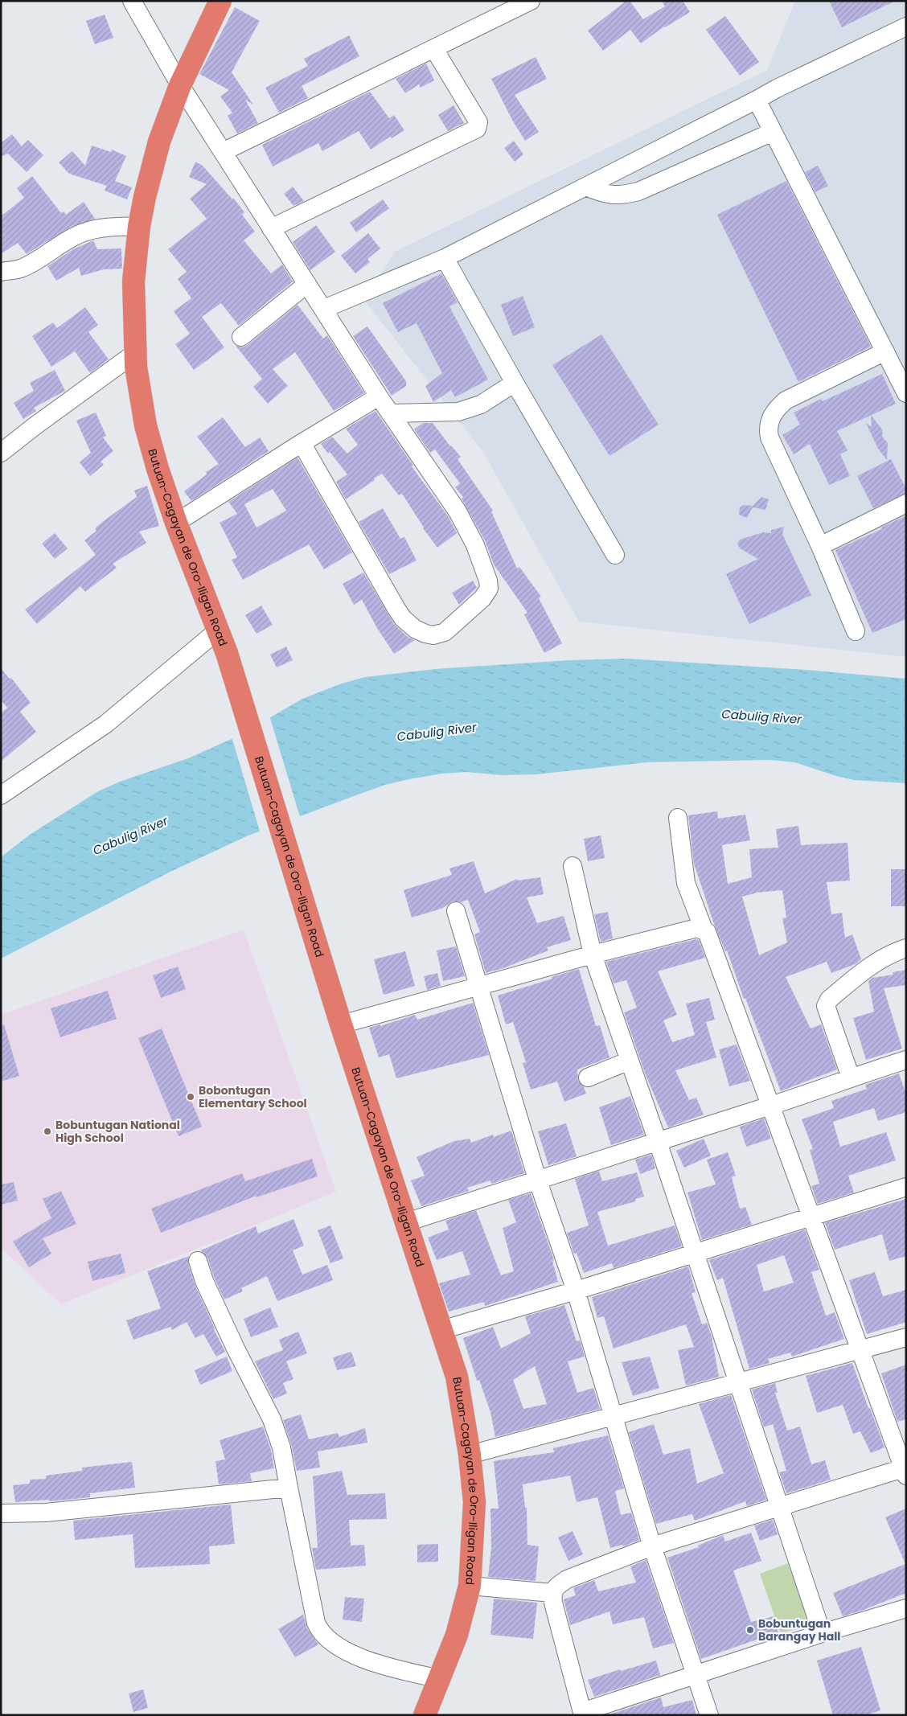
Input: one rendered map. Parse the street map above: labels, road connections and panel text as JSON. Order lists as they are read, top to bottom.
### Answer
{
  "streets": {
    "highway": ["Butuan-Cagayan de Oro-Iligan Road"]
  },
  "water": ["Cabulig River"],
  "places": ["Bobontugan Elementary School", "Bobuntugan National High School", "Bobuntugan Barangay Hall"]
}
